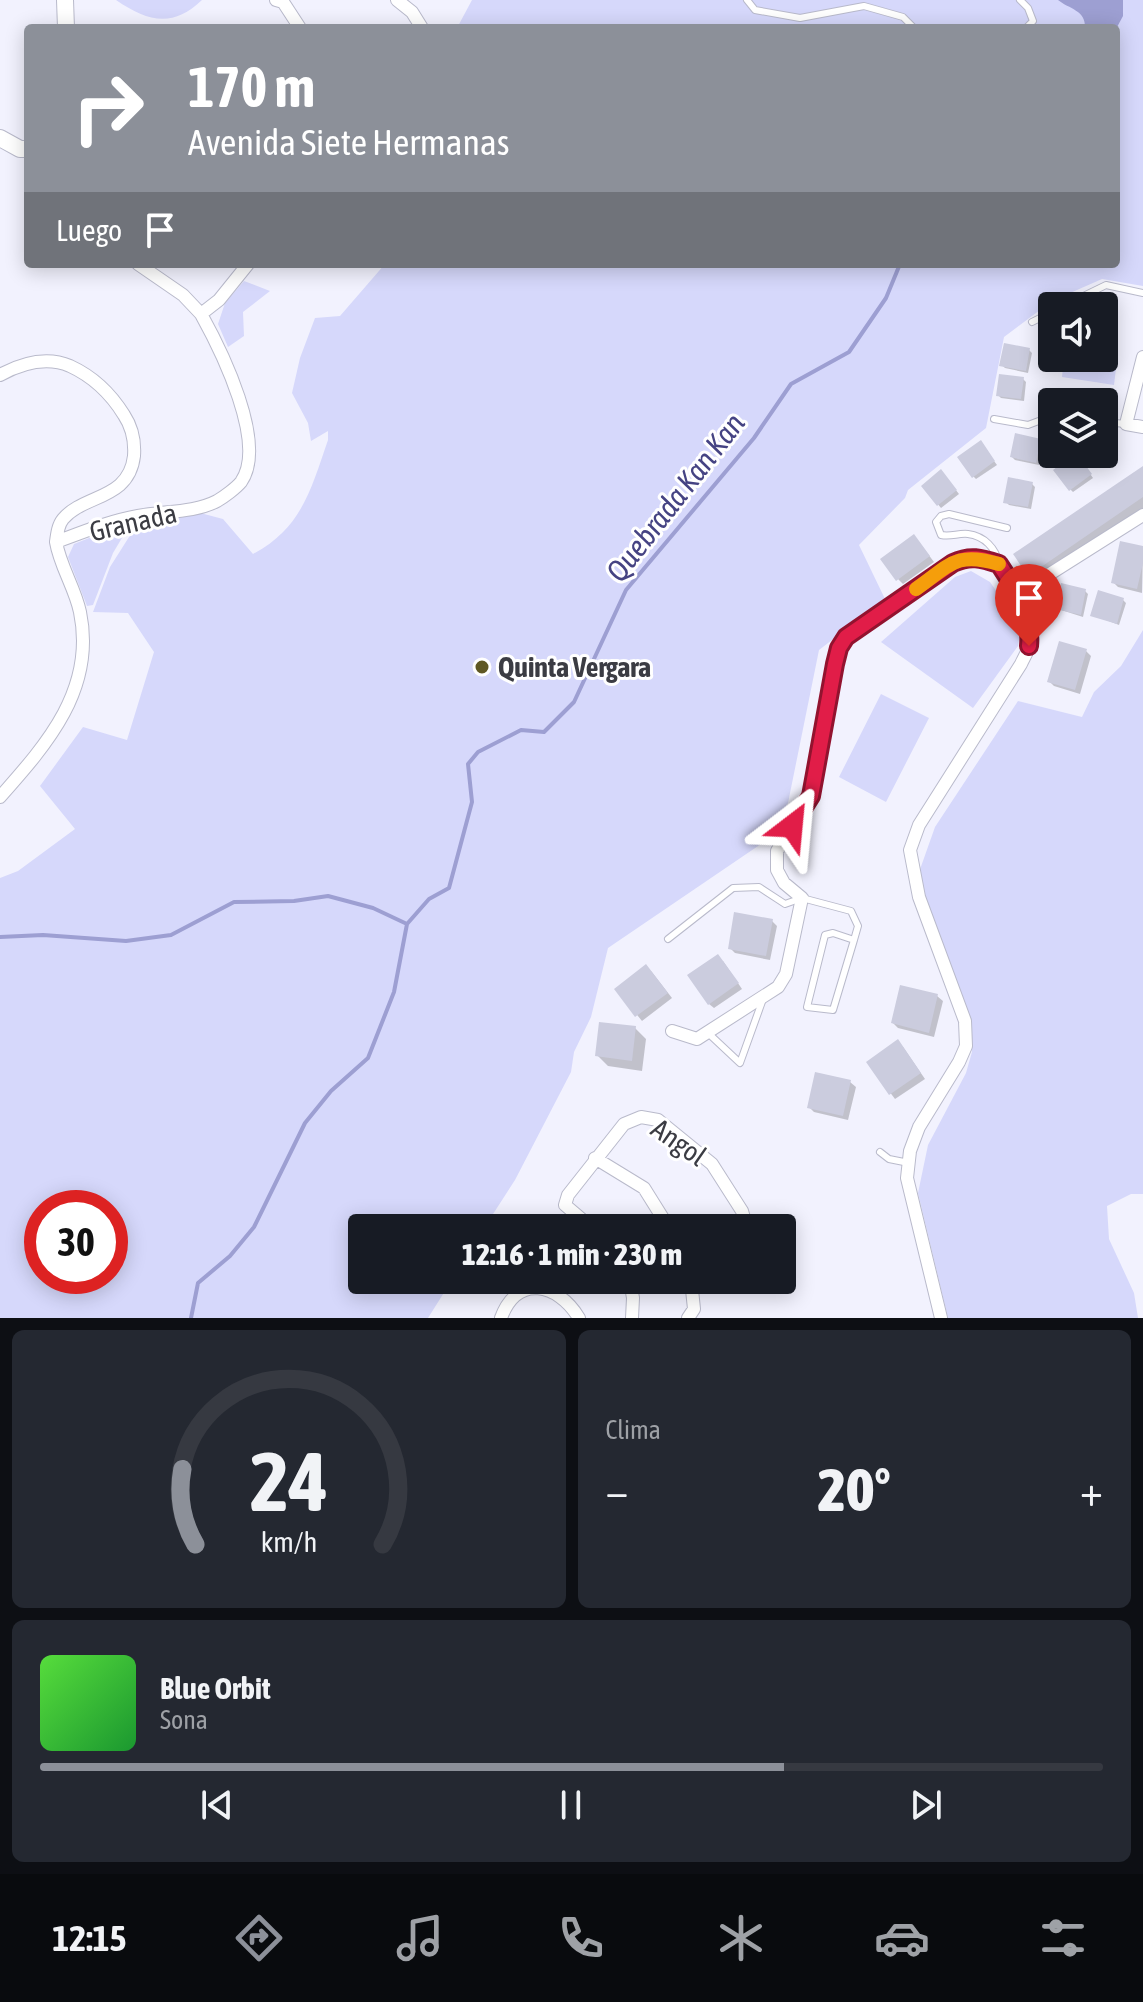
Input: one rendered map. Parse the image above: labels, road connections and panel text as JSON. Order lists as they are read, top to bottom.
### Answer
{
  "streets": {
    "street": ["Granada", "Angol"]
  },
  "water": ["Quebrada Kan Kan"],
  "places": ["Quinta Vergara"],
  "page": {
    "turn": ["170 m", "Avenida Siete Hermanas"],
    "then": "Luego",
    "limit": "30",
    "trip": "12:16 · 1 min · 230 m",
    "tile": "Clima",
    "heat": ["−", "20°", "+"],
    "song": ["Blue Orbit", "Sona"],
    "tabs": "12:15",
    "gauge": ["24", "km/h"]
  }
}
